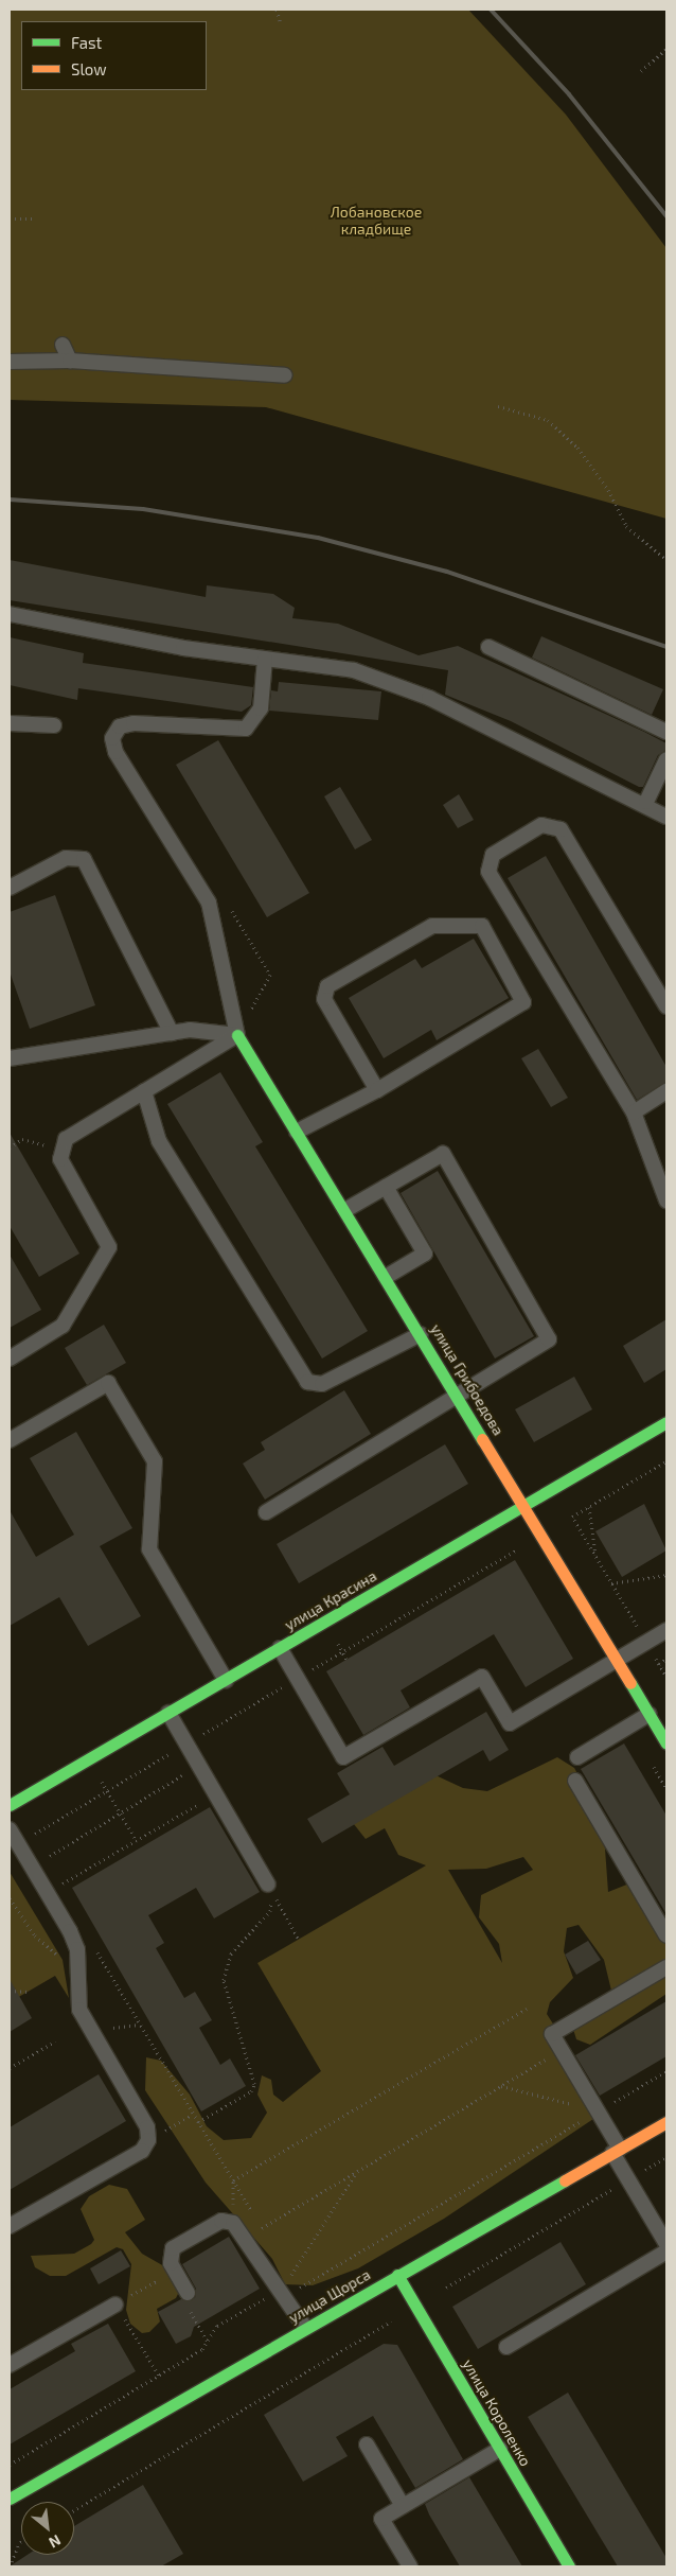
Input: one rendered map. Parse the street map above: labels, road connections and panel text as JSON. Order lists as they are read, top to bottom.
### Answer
{
  "streets": {
    "street": [
      "улица Грибоедова",
      "улица Красина",
      "улица Щорса",
      "улица Короленко"
    ]
  },
  "crossings": [
    ["улица Грибоедова", "улица Красина"],
    ["улица Щорса", "улица Короленко"]
  ],
  "parks": ["Лобановское кладбище"],
  "legend": ["Fast", "Slow"],
  "north": "bottom right"
}
